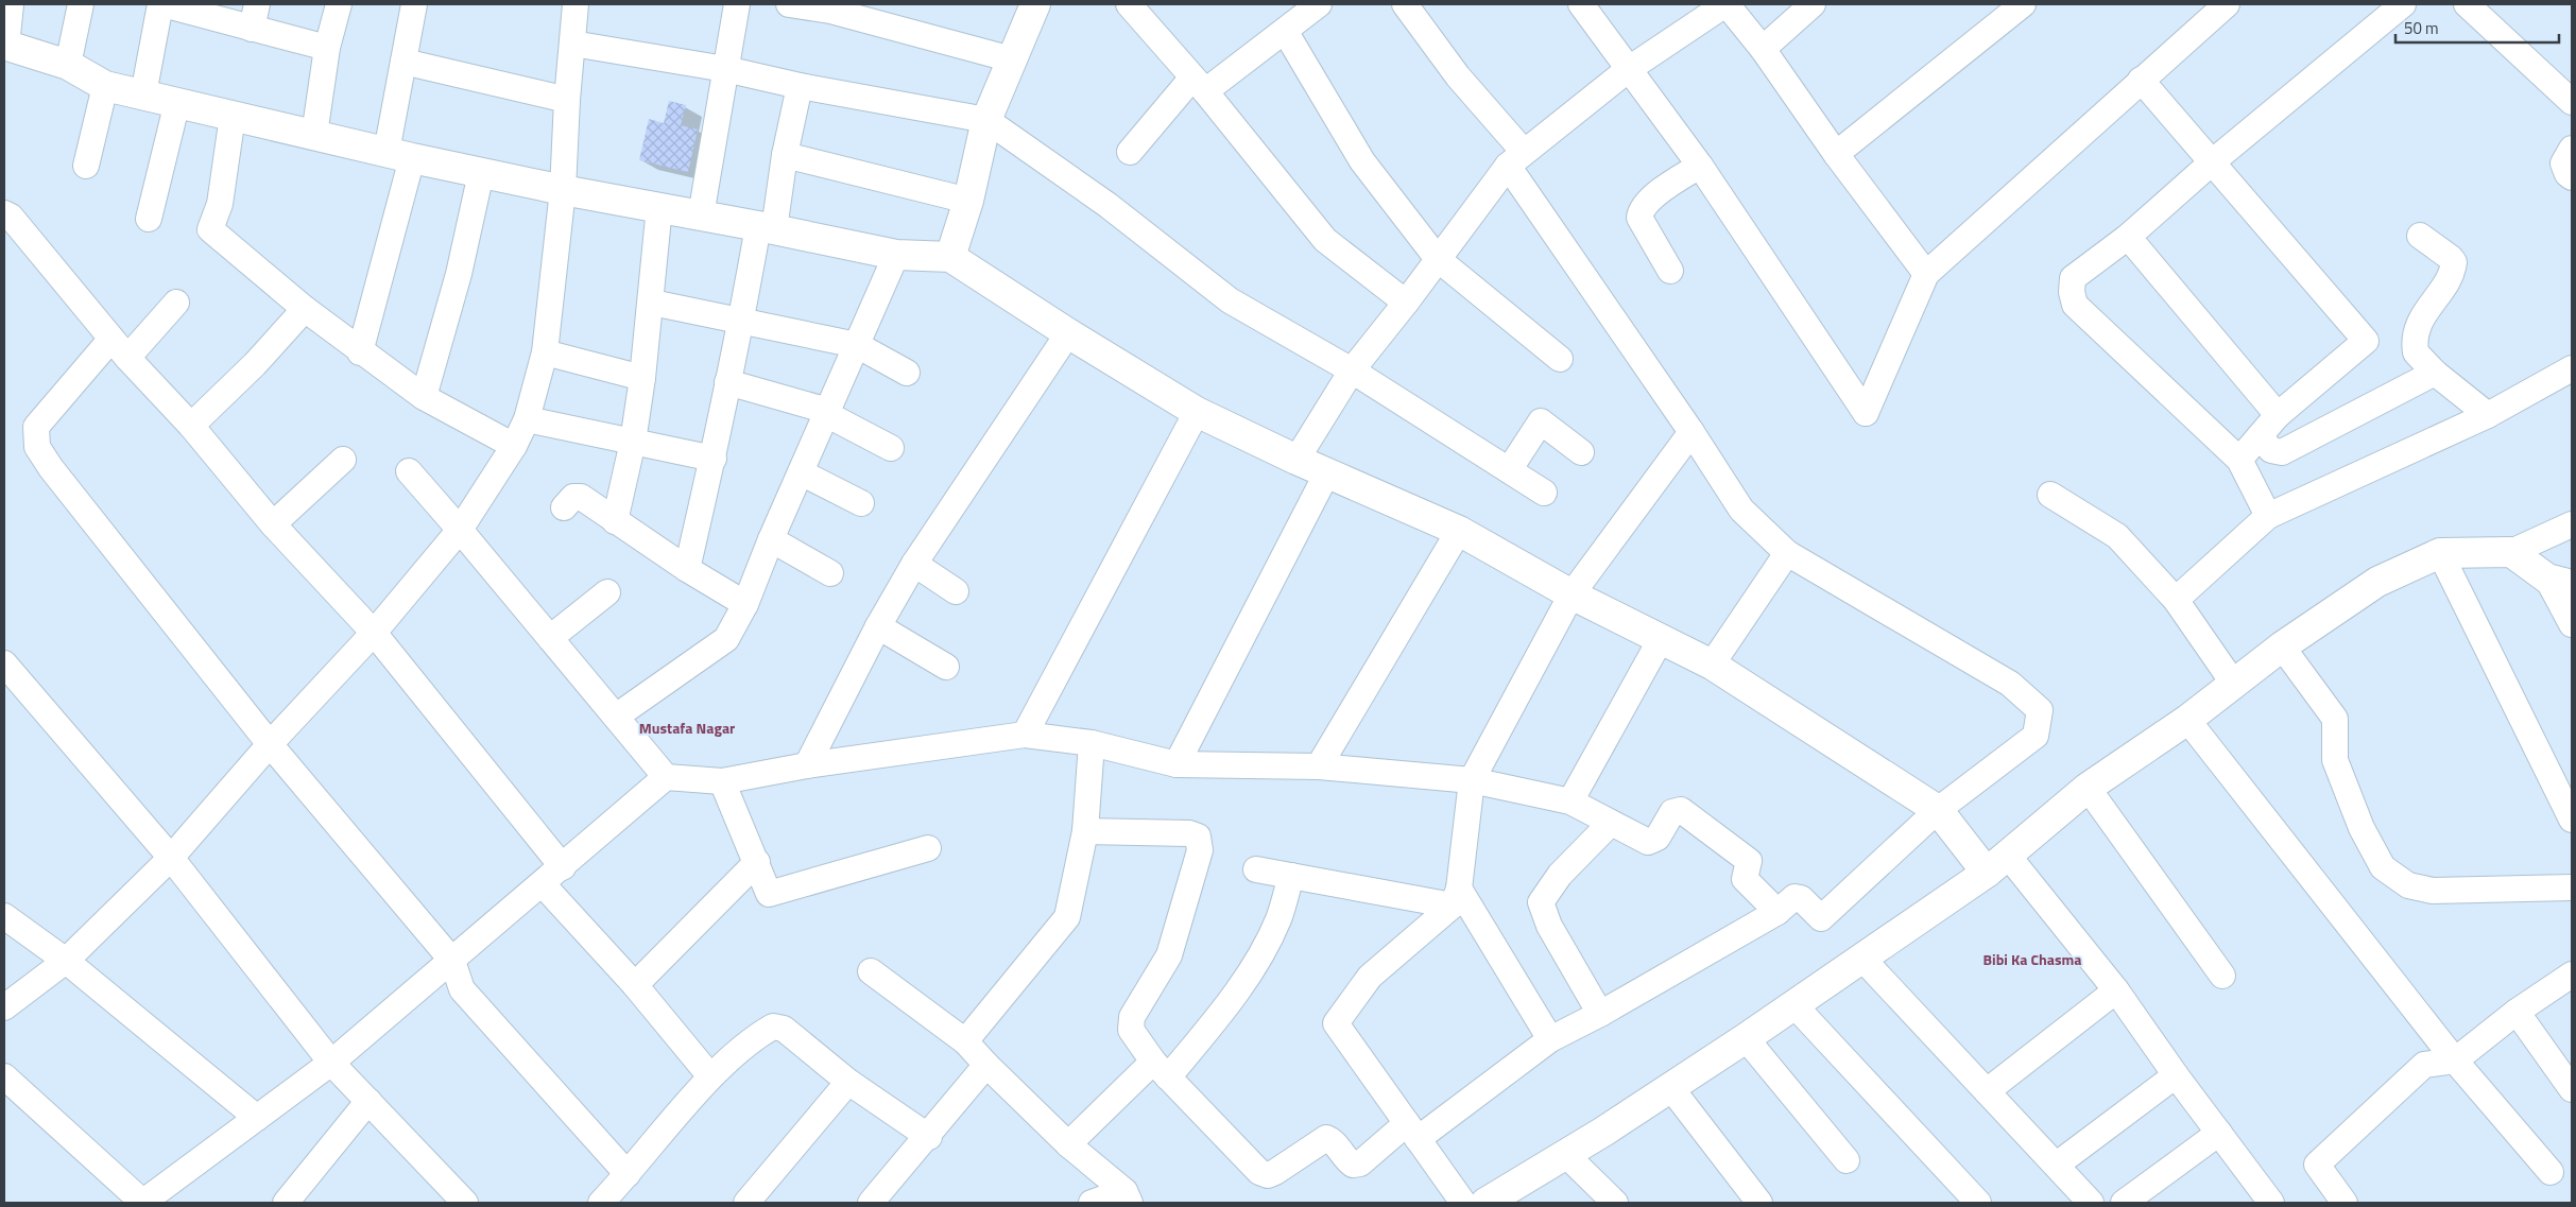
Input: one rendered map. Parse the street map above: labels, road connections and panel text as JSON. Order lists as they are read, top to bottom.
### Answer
{
  "districts": ["Mustafa Nagar", "Bibi Ka Chasma"],
  "scale_bar": "50 m"
}
